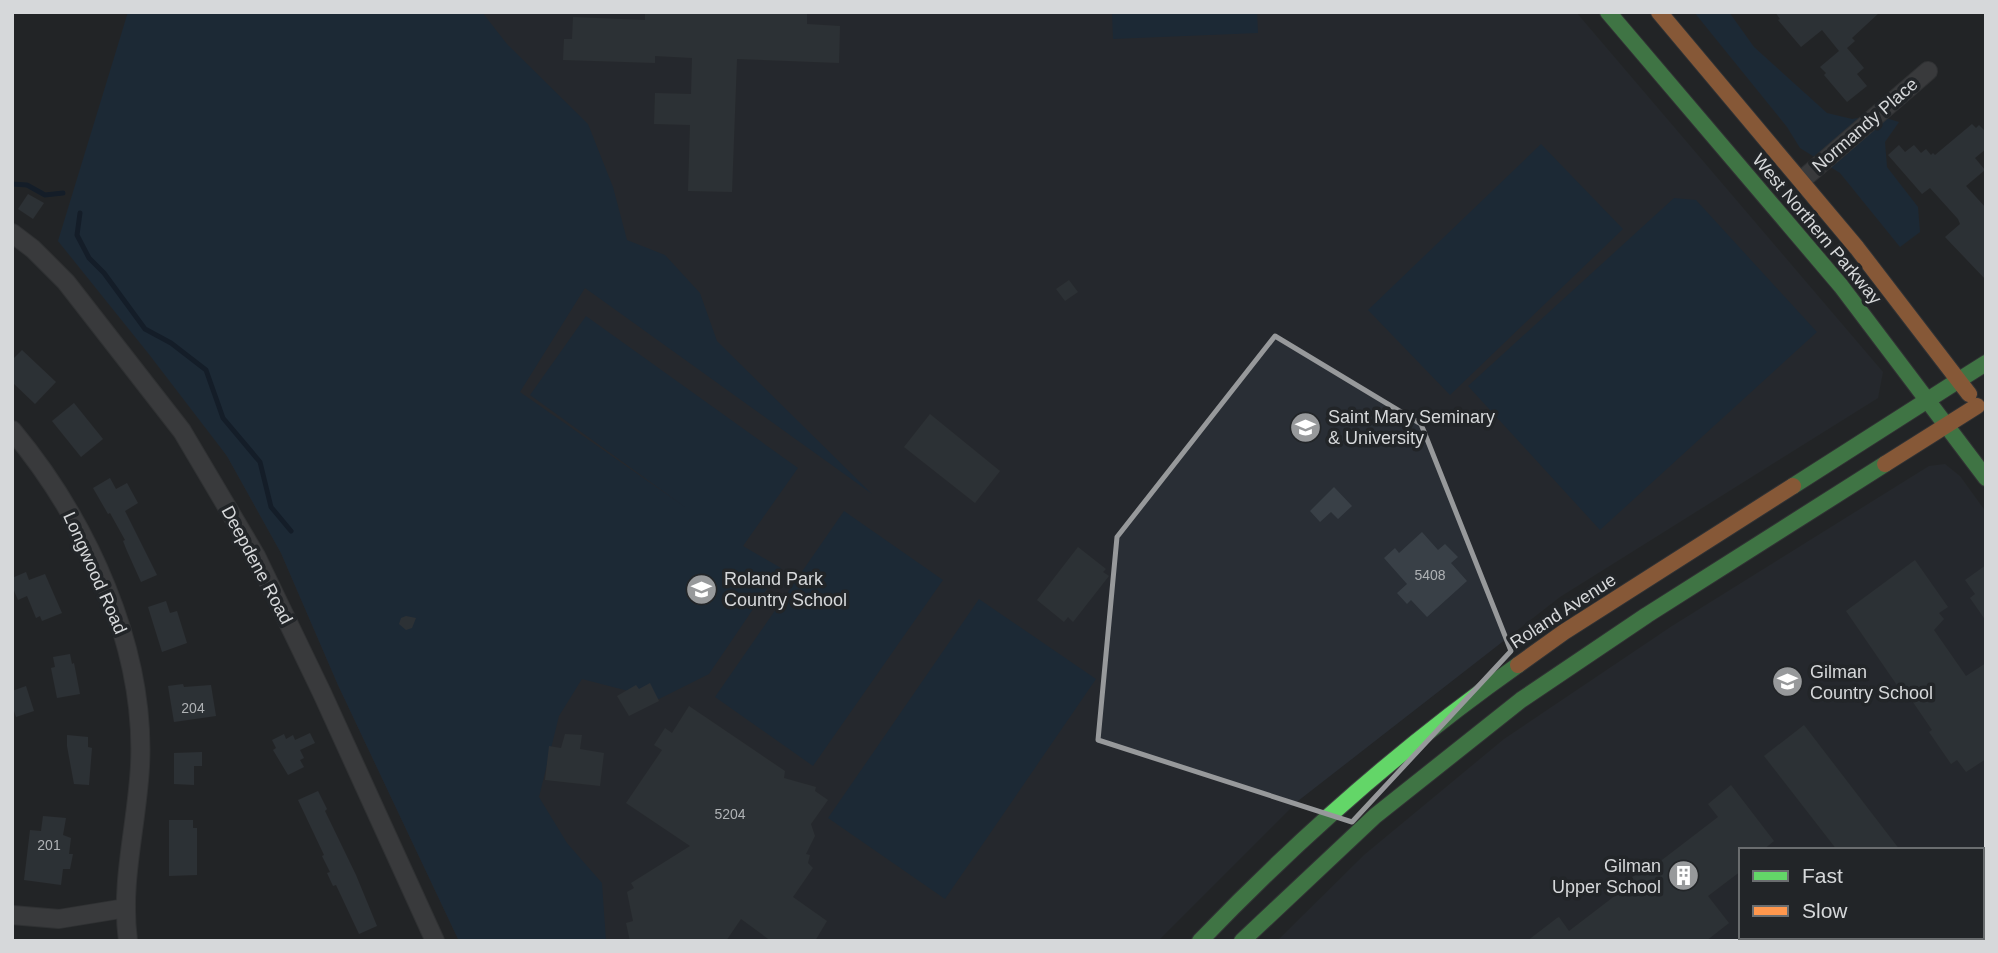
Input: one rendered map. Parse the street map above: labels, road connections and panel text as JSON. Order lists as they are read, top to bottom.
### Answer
{
  "streets": {
    "main road": ["West Northern Parkway", "Roland Avenue"],
    "street": ["Normandy Place", "Deepdene Road", "Longwood Road"]
  },
  "crossings": [
    ["Normandy Place", "West Northern Parkway"],
    ["West Northern Parkway", "Roland Avenue"]
  ],
  "places": {
    "school or university": ["Saint Mary Seminary & University", "Roland Park Country School", "Gilman Country School"],
    "building": ["Gilman Upper School"]
  },
  "house_numbers": [
    "5408",
    "204",
    "5204",
    "201"
  ],
  "legend": ["Fast", "Slow"]
}
